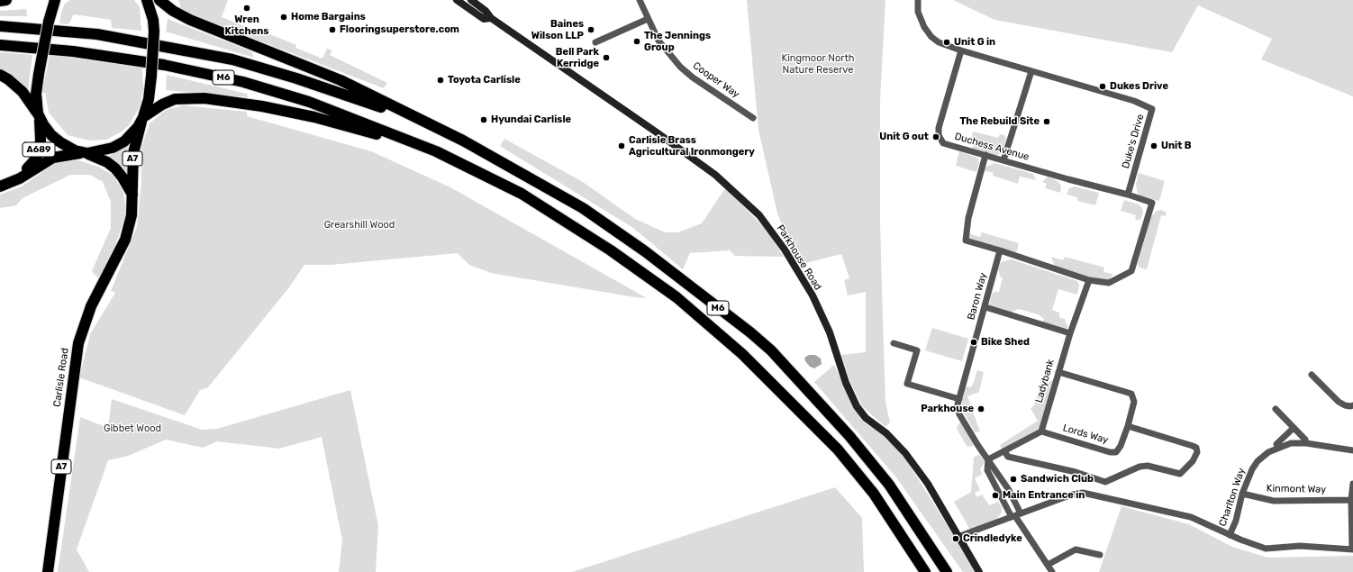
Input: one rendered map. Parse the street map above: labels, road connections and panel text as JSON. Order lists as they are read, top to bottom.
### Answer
{
  "streets": {
    "highway": [
      "M6",
      "A689",
      "A7",
      "Carlisle Road"
    ],
    "street": [
      "Cooper Way",
      "Duke's Drive",
      "Duchess Avenue",
      "Parkhouse Road",
      "Baron Way",
      "Ladybank",
      "Lords Way",
      "Kinmont Way",
      "Charlton Way"
    ]
  },
  "crossings": [
    ["M6", "Carlisle Road"],
    ["Duke's Drive", "Duchess Avenue"],
    ["A689", "A7"],
    ["A7", "Carlisle Road"],
    ["Ladybank", "Lords Way"],
    ["Kinmont Way", "Charlton Way"]
  ],
  "parks": ["Kingmoor North Nature Reserve", "Grearshill Wood", "Gibbet Wood"],
  "places": [
    "Wren Kitchens",
    "Home Bargains",
    "Flooringsuperstore.com",
    "Baines Wilson LLP",
    "The Jennings Group",
    "Unit G in",
    "Bell Park Kerridge",
    "Toyota Carlisle",
    "Dukes Drive",
    "Hyundai Carlisle",
    "The Rebuild Site",
    "Unit G out",
    "Carlisle Brass Agricultural Ironmongery",
    "Unit B",
    "Bike Shed",
    "Parkhouse",
    "Sandwich Club",
    "Main Entrance in",
    "Crindledyke"
  ]
}
